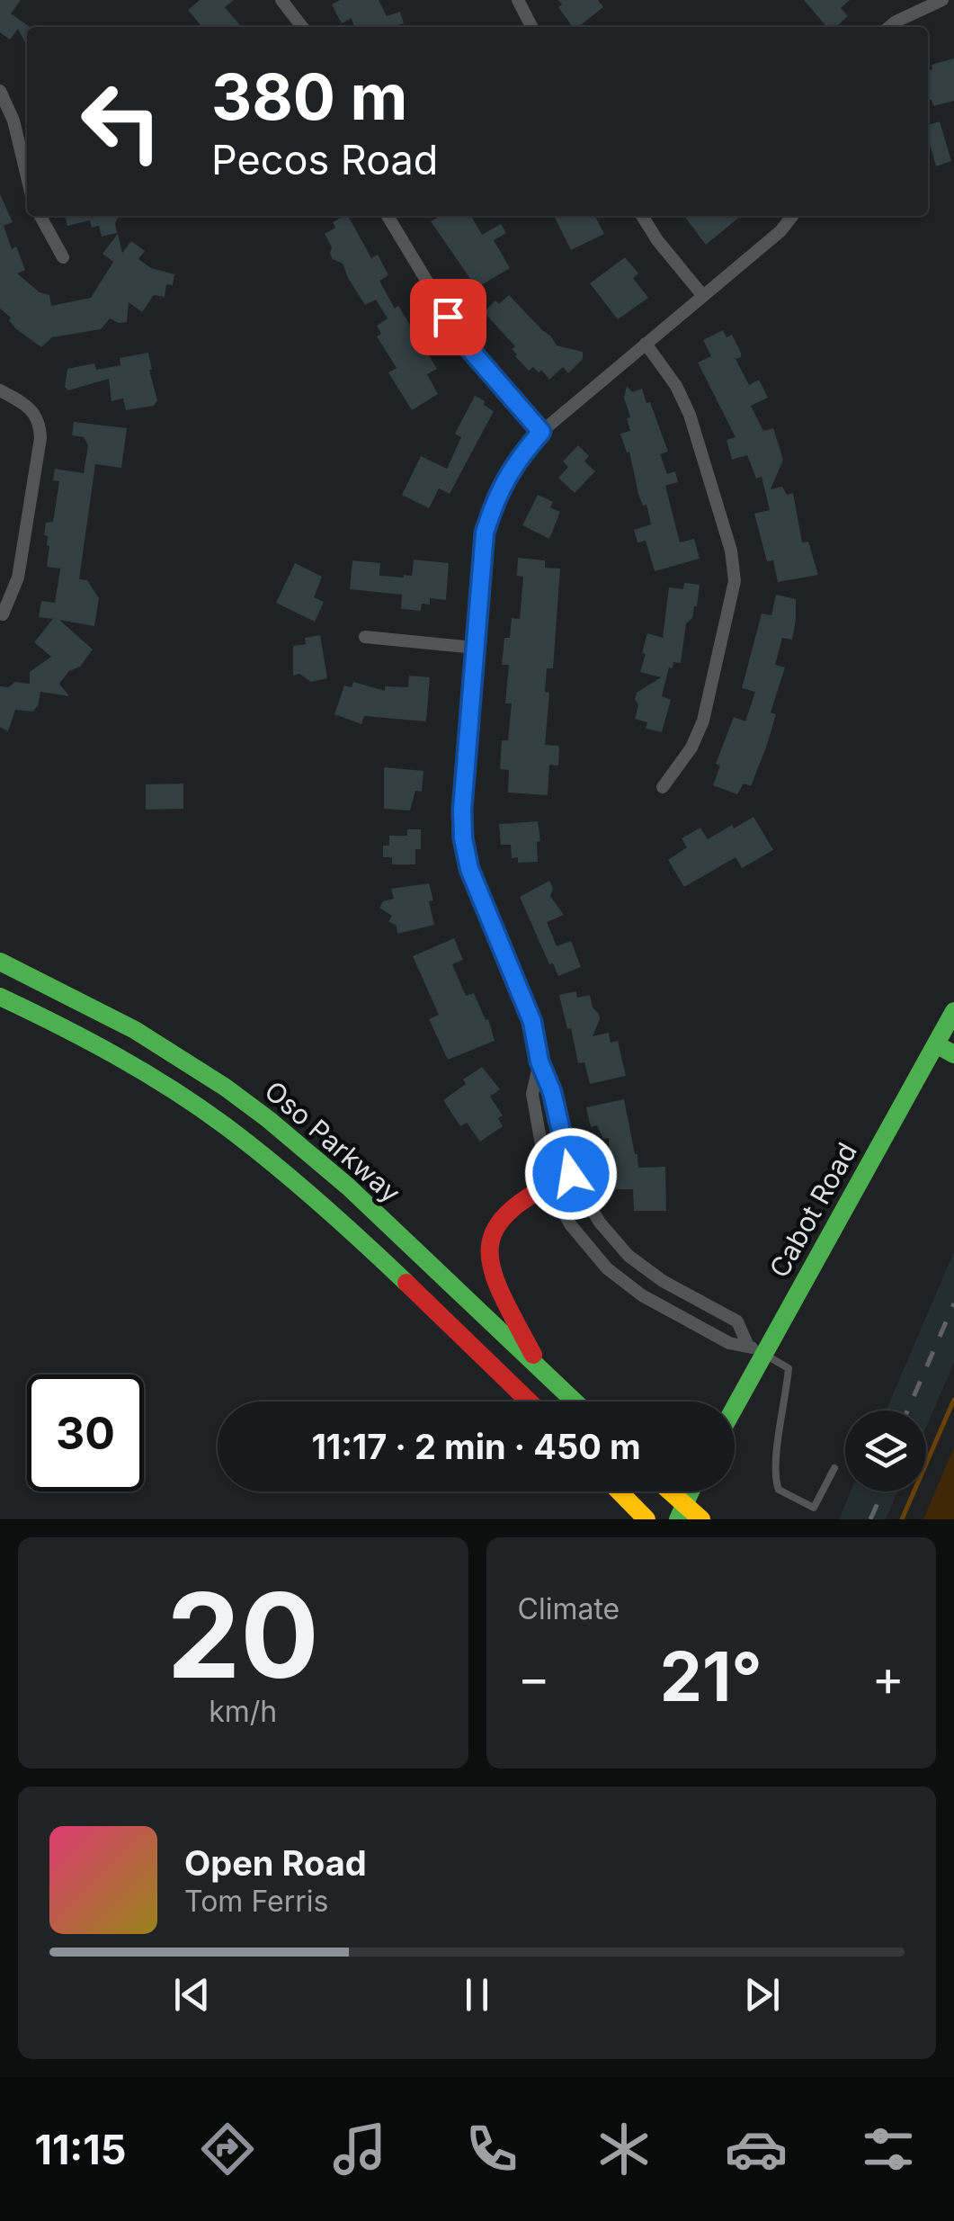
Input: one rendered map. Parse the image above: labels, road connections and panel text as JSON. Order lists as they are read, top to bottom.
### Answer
{
  "streets": {
    "main road": ["Oso Parkway", "Cabot Road"]
  },
  "page": {
    "turn": ["380 m", "Pecos Road"],
    "limit": "30",
    "trip": "11:17 · 2 min · 450 m",
    "tile": [
      ["20", "km/h"],
      "Climate"
    ],
    "heat": ["−", "21°", "+"],
    "song": ["Open Road", "Tom Ferris"],
    "tabs": "11:15"
  }
}
